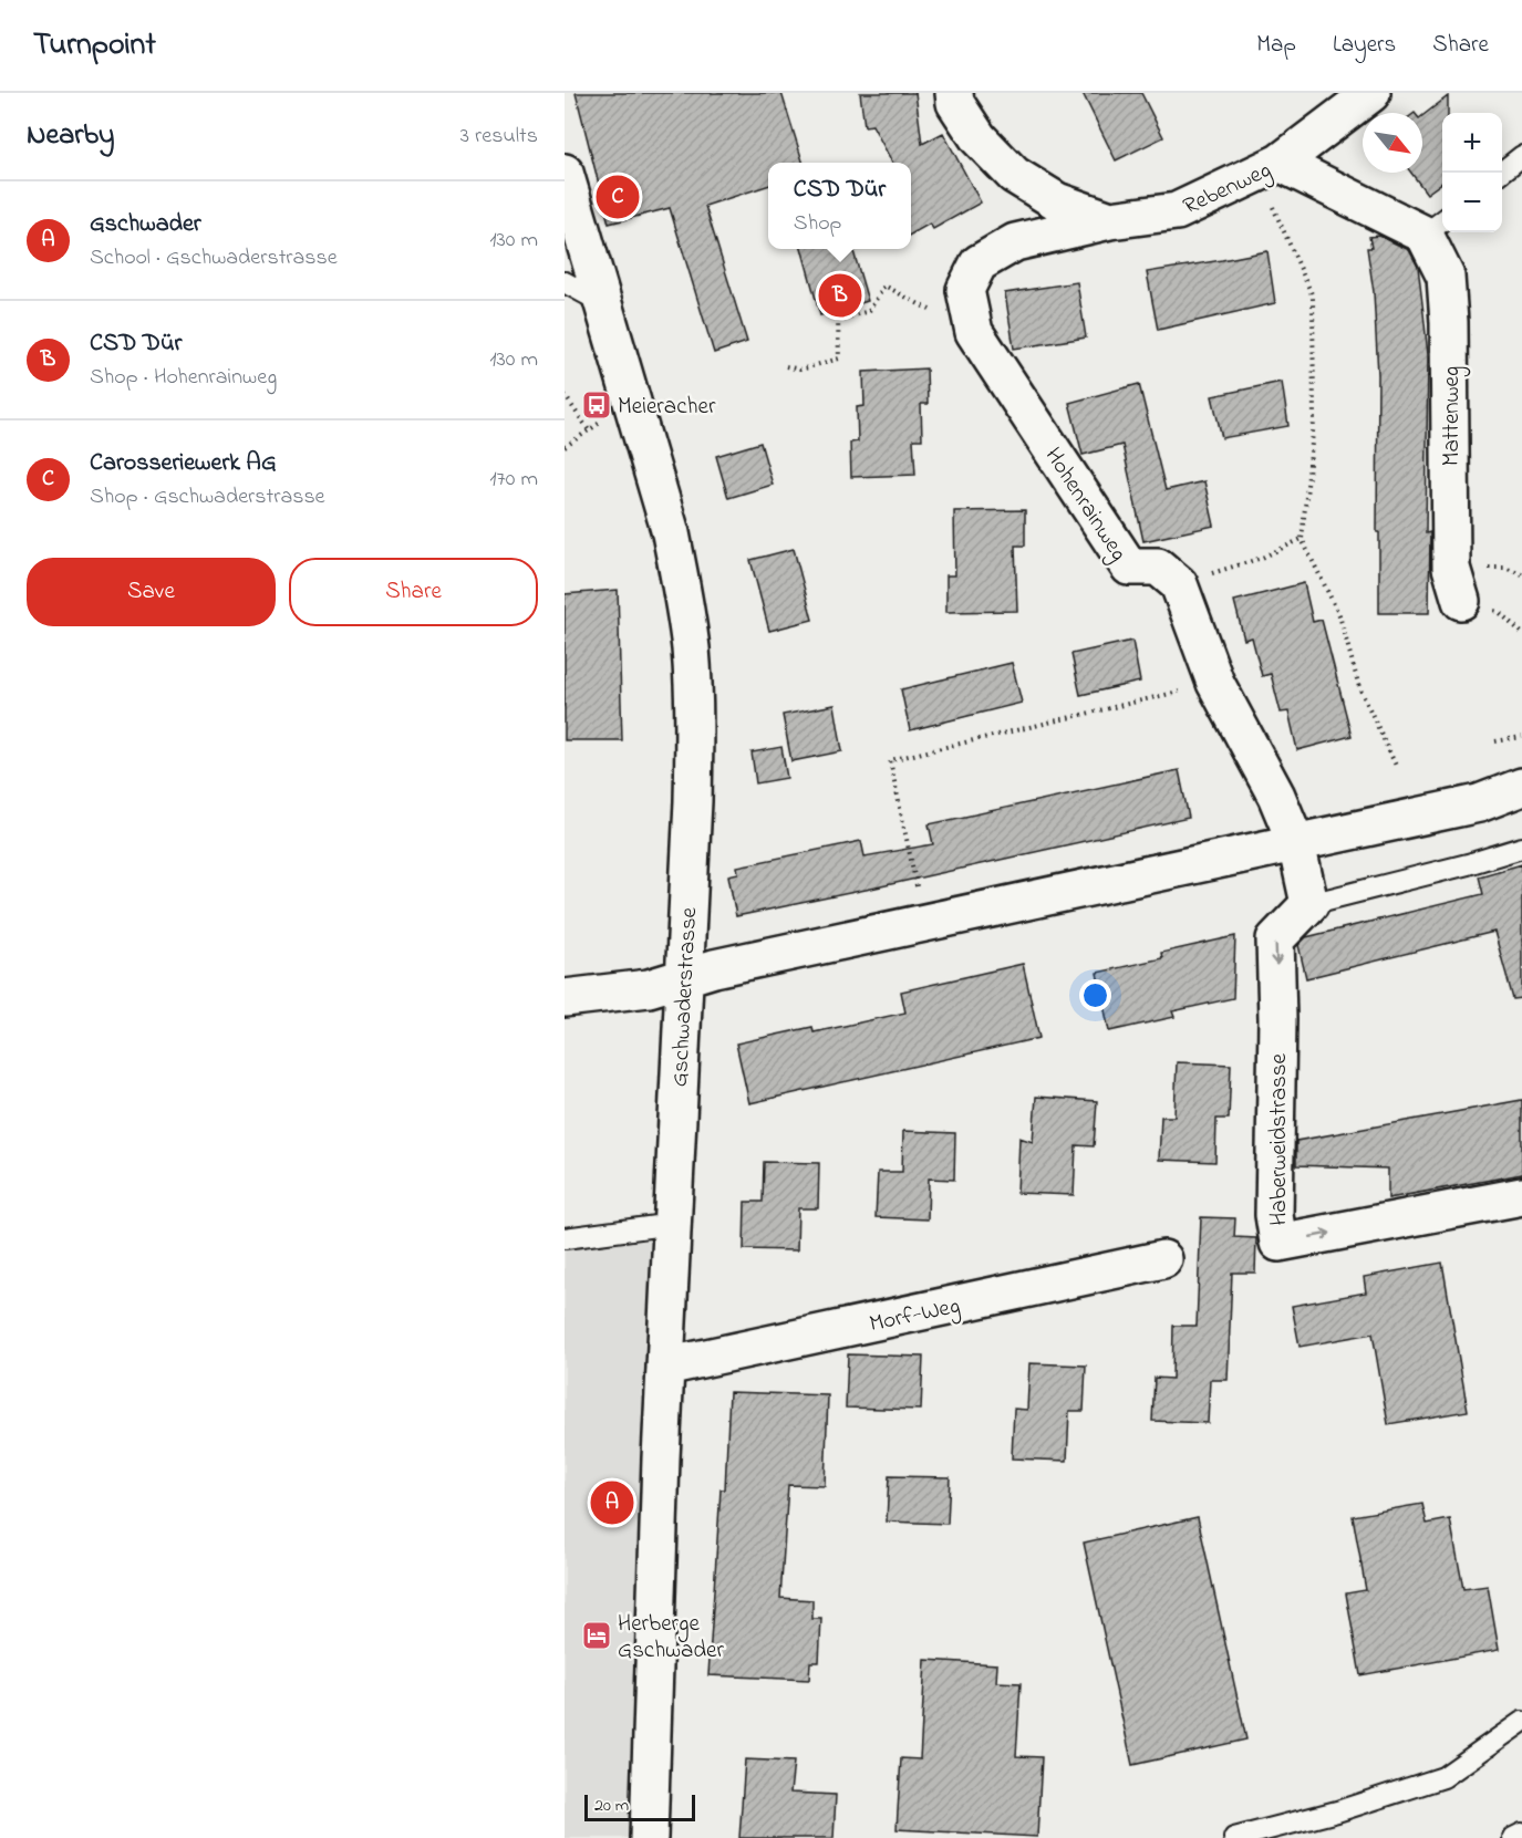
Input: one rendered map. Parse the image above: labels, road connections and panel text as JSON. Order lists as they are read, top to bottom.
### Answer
{
  "streets": {
    "street": [
      "Rebenweg",
      "Mattenweg",
      "Hohenrainweg",
      "Gschwaderstrasse",
      "Haberweidstrasse",
      "Morf-Weg"
    ]
  },
  "crossings": [
    ["Rebenweg", "Mattenweg"],
    ["Rebenweg", "Hohenrainweg"],
    ["Gschwaderstrasse", "Morf-Weg"]
  ],
  "places": {
    "bus stop": ["Meieracher"],
    "hotel": ["Herberge Gschwader"]
  },
  "scale_bar": "20 m",
  "north": "bottom right",
  "page": {
    "header": "Turnpoint",
    "nav": ["Map", "Layers", "Share"],
    "heading": ["Nearby", "3 results"],
    "map_buttons": ["+", "−"],
    "popup": ["CSD Dür", "Shop"],
    "pins": ["C", "B", "A"],
    "list": [
      {
        "mark": "A",
        "name": "Gschwader",
        "note": "School · Gschwaderstrasse",
        "value": "130 m"
      },
      {
        "mark": "B",
        "name": "CSD Dür",
        "note": "Shop · Hohenrainweg",
        "value": "130 m"
      },
      {
        "mark": "C",
        "name": "Carosseriewerk AG",
        "note": "Shop · Gschwaderstrasse",
        "value": "170 m"
      }
    ],
    "buttons": ["Save", "Share"],
    "scale": "20 m"
  }
}
